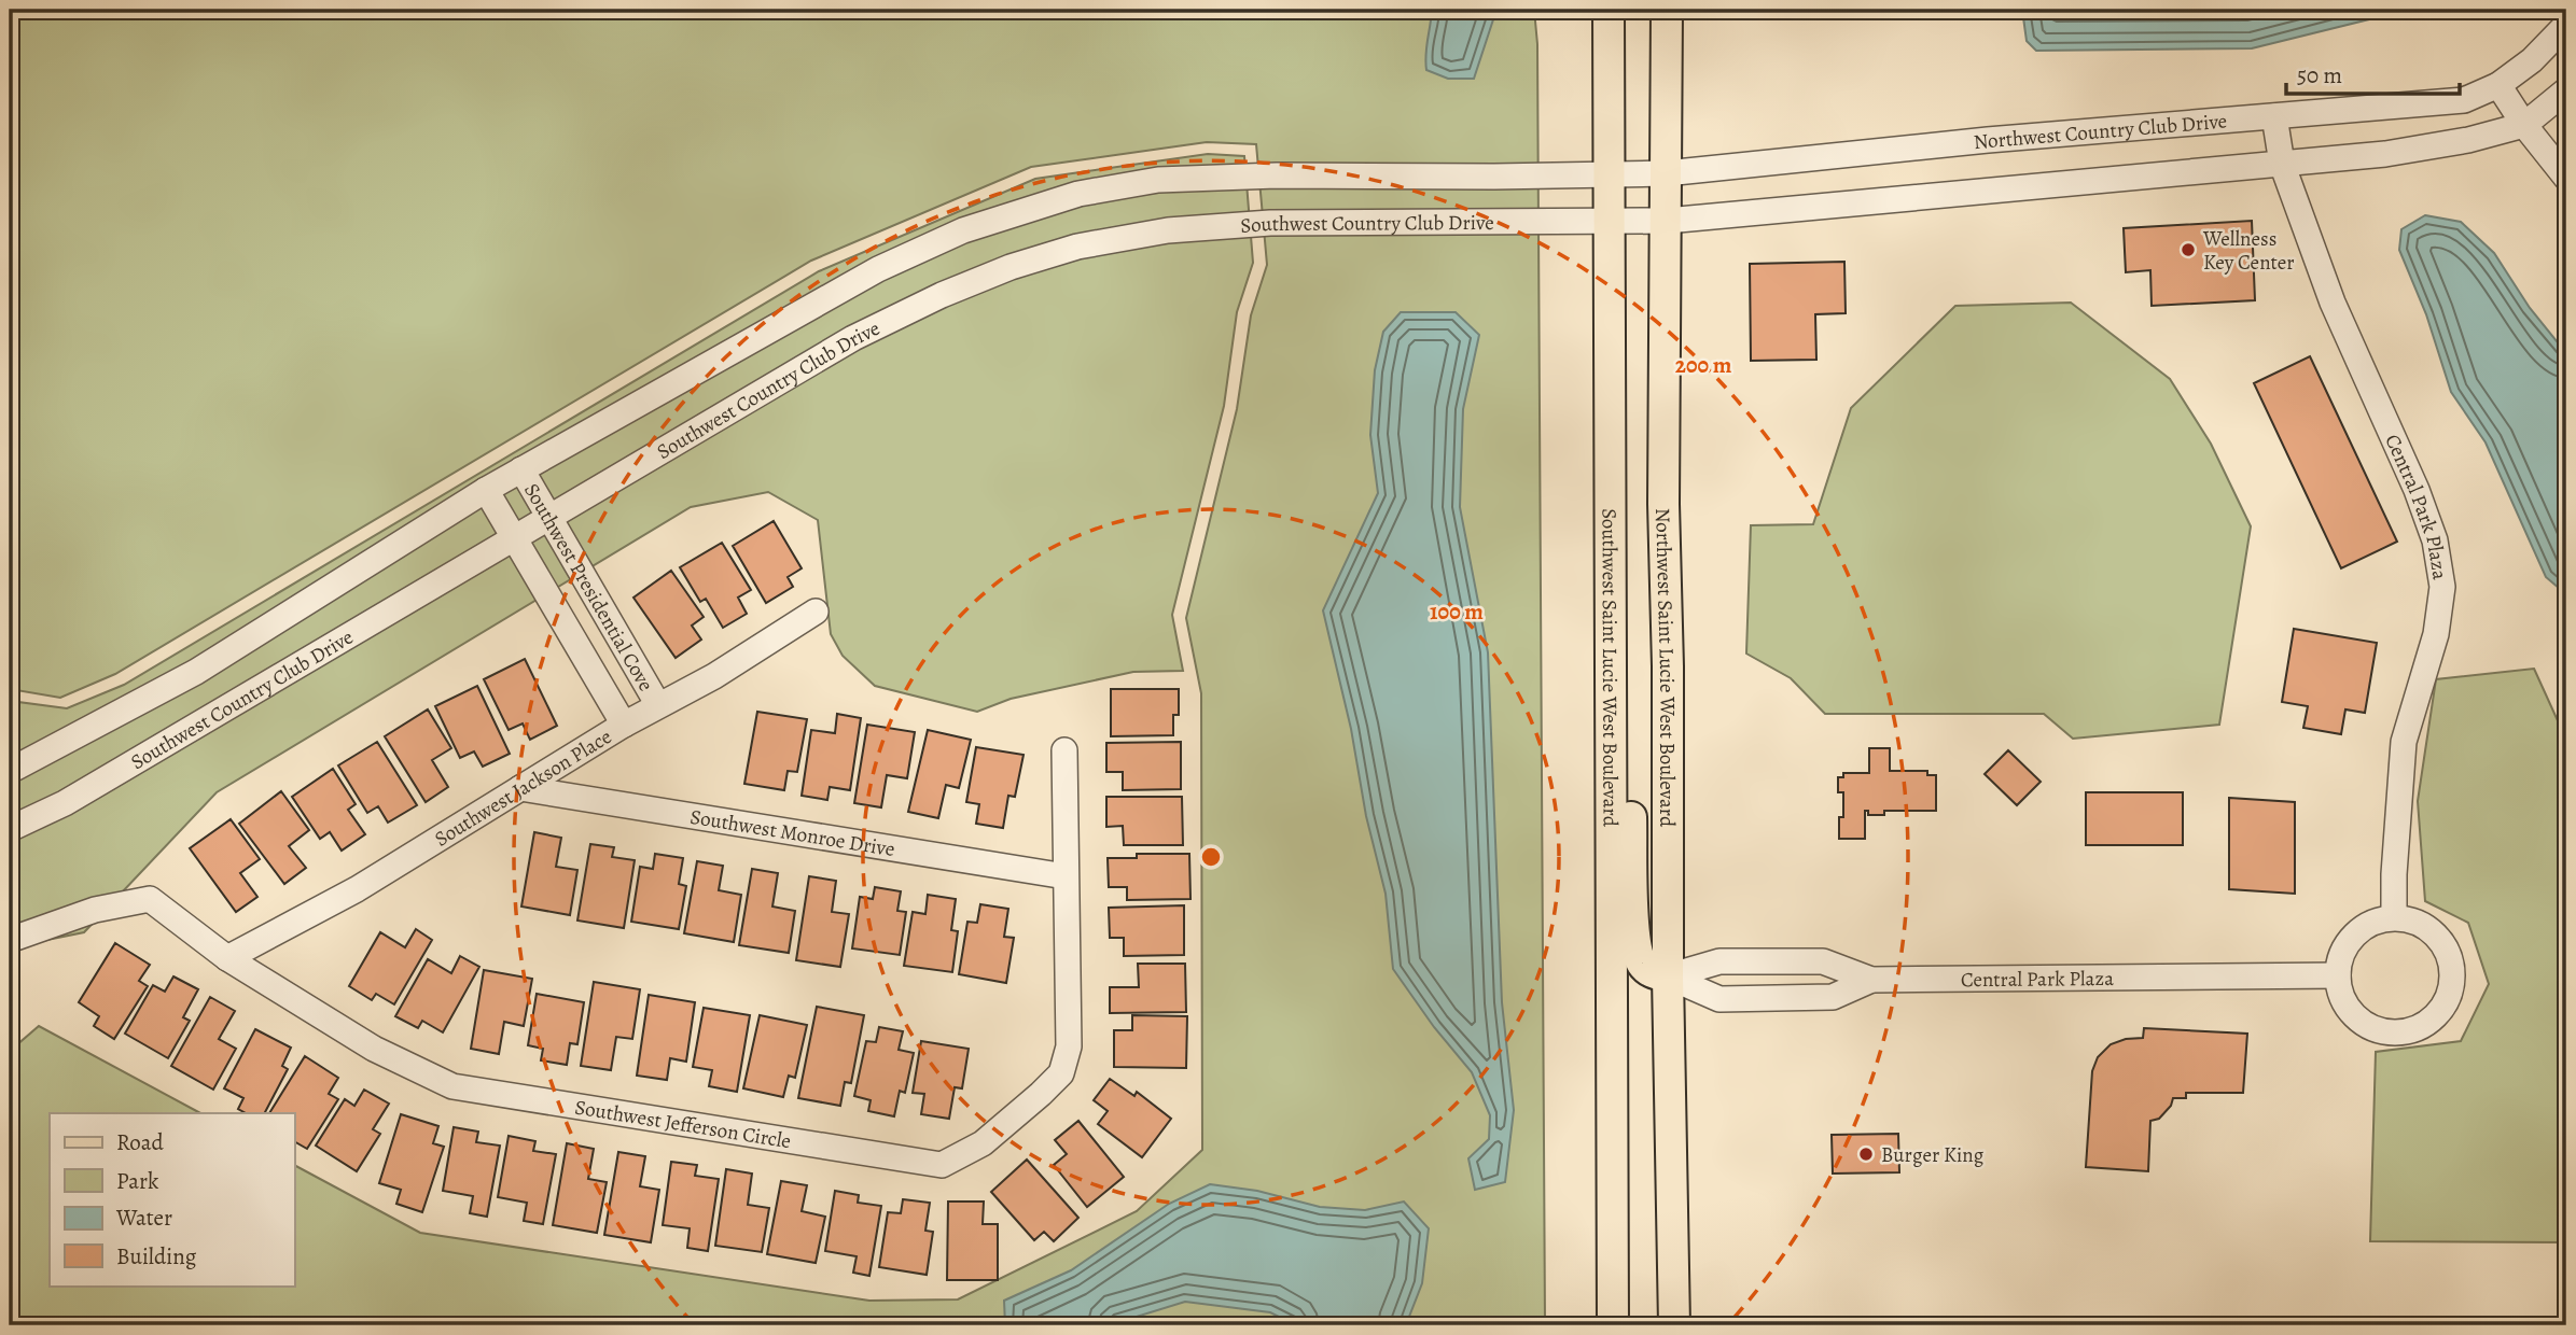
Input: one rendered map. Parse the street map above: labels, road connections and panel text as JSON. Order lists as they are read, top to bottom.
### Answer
{
  "streets": {
    "main road": ["Southwest Saint Lucie West Boulevard", "Northwest Saint Lucie West Boulevard"],
    "street": [
      "Northwest Country Club Drive",
      "Southwest Country Club Drive",
      "Central Park Plaza",
      "Southwest Presidential Cove",
      "Southwest Jackson Place",
      "Southwest Monroe Drive",
      "Southwest Jefferson Circle"
    ]
  },
  "crossings": [
    ["Northwest Country Club Drive", "Central Park Plaza"],
    ["Northwest Country Club Drive", "Southwest Saint Lucie West Boulevard"],
    ["Northwest Country Club Drive", "Northwest Saint Lucie West Boulevard"],
    ["Southwest Country Club Drive", "Southwest Presidential Cove"],
    ["Southwest Country Club Drive", "Southwest Saint Lucie West Boulevard"],
    ["Central Park Plaza", "Northwest Saint Lucie West Boulevard"],
    ["Southwest Presidential Cove", "Southwest Jackson Place"],
    ["Southwest Jackson Place", "Southwest Monroe Drive"],
    ["Southwest Jackson Place", "Southwest Jefferson Circle"],
    ["Southwest Monroe Drive", "Southwest Jefferson Circle"]
  ],
  "places": ["Wellness Key Center", "Burger King"],
  "legend": [
    "Road",
    "Park",
    "Water",
    "Building"
  ],
  "scale_bar": "50 m",
  "rings": ["200 m", "100 m"]
}
